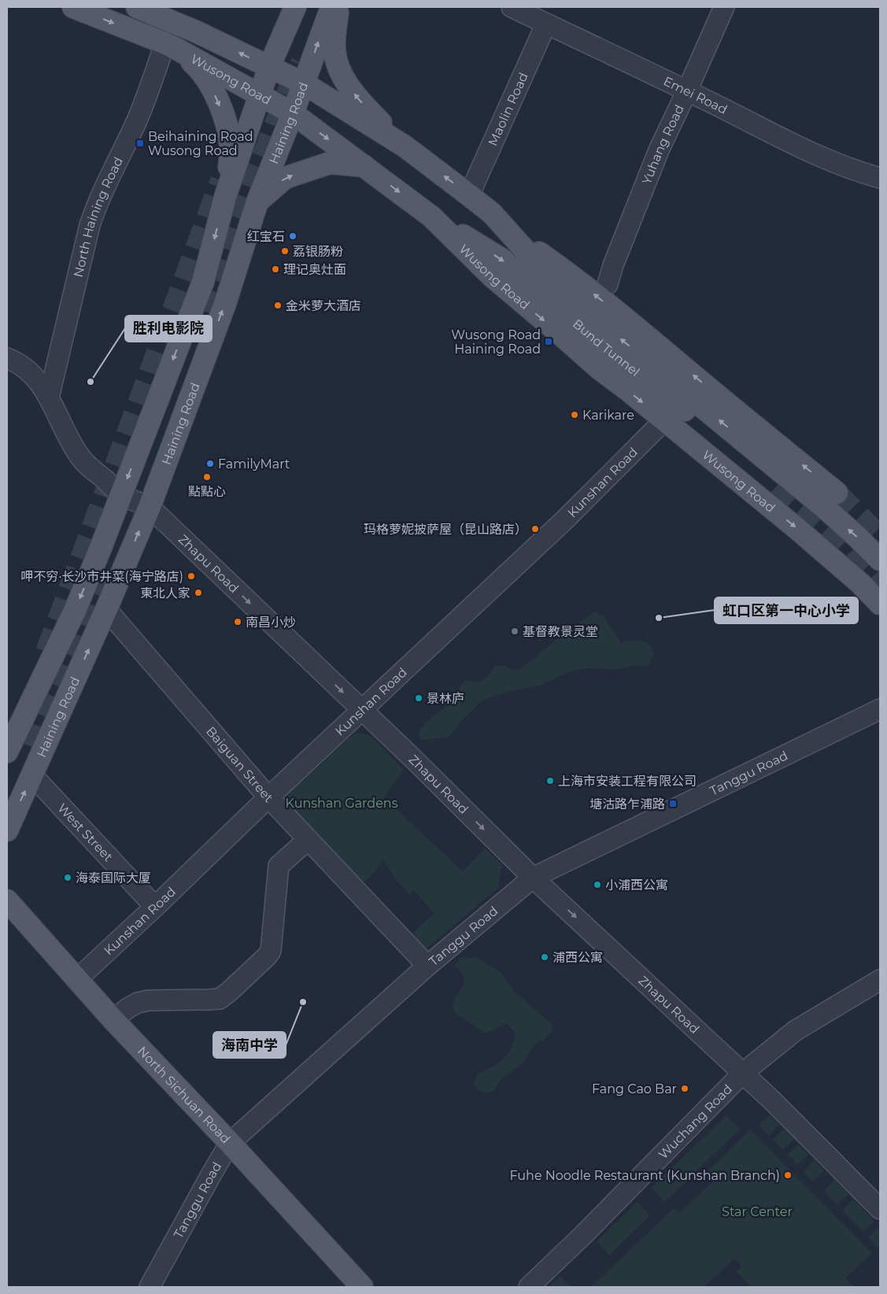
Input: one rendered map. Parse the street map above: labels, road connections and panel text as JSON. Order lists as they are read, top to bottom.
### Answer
{
  "streets": {
    "main road": [
      "Wusong Road",
      "Haining Road",
      "Bund Tunnel",
      "North Sichuan Road"
    ],
    "street": [
      "Emei Road",
      "Maolin Road",
      "Yuhang Road",
      "North Haining Road",
      "Kunshan Road",
      "Zhapu Road",
      "Baiguan Street",
      "Tanggu Road",
      "West Street",
      "Wuchang Road"
    ]
  },
  "crossings": [
    ["Wusong Road", "Maolin Road"],
    ["Wusong Road", "Haining Road"],
    ["Wusong Road", "North Haining Road"],
    ["Wusong Road", "Bund Tunnel"],
    ["Wusong Road", "Kunshan Road"],
    ["Emei Road", "Maolin Road"],
    ["Emei Road", "Yuhang Road"],
    ["Haining Road", "Zhapu Road"],
    ["Haining Road", "Baiguan Street"],
    ["Haining Road", "West Street"],
    ["North Haining Road", "Zhapu Road"],
    ["Kunshan Road", "Zhapu Road"],
    ["Kunshan Road", "Baiguan Street"],
    ["Kunshan Road", "West Street"],
    ["Kunshan Road", "North Sichuan Road"],
    ["Zhapu Road", "Tanggu Road"],
    ["Zhapu Road", "Wuchang Road"],
    ["Baiguan Street", "Tanggu Road"],
    ["Tanggu Road", "North Sichuan Road"]
  ],
  "one_way": ["Zhapu Road"],
  "parks": ["Kunshan Gardens", "Star Center"],
  "places": {
    "transit": ["Beihaining Road Wusong Road", "Wusong Road Haining Road", "塘沽路乍浦路"],
    "other": [
      "红宝石",
      "荔银肠粉",
      "理记奥灶面",
      "金米萝大酒店",
      "胜利电影院",
      "Karikare",
      "FamilyMart",
      "點點心",
      "玛格萝妮披萨屋（昆山路店）",
      "呷不穷·长沙市井菜(海宁路店)",
      "東北人家",
      "虹口区第一中心小学",
      "南昌小炒",
      "基督教景灵堂",
      "景林庐",
      "上海市安装工程有限公司",
      "海泰国际大厦",
      "小浦西公寓",
      "浦西公寓",
      "海南中学",
      "Fang Cao Bar",
      "Fuhe Noodle Restaurant (Kunshan Branch)"
    ]
  }
}
